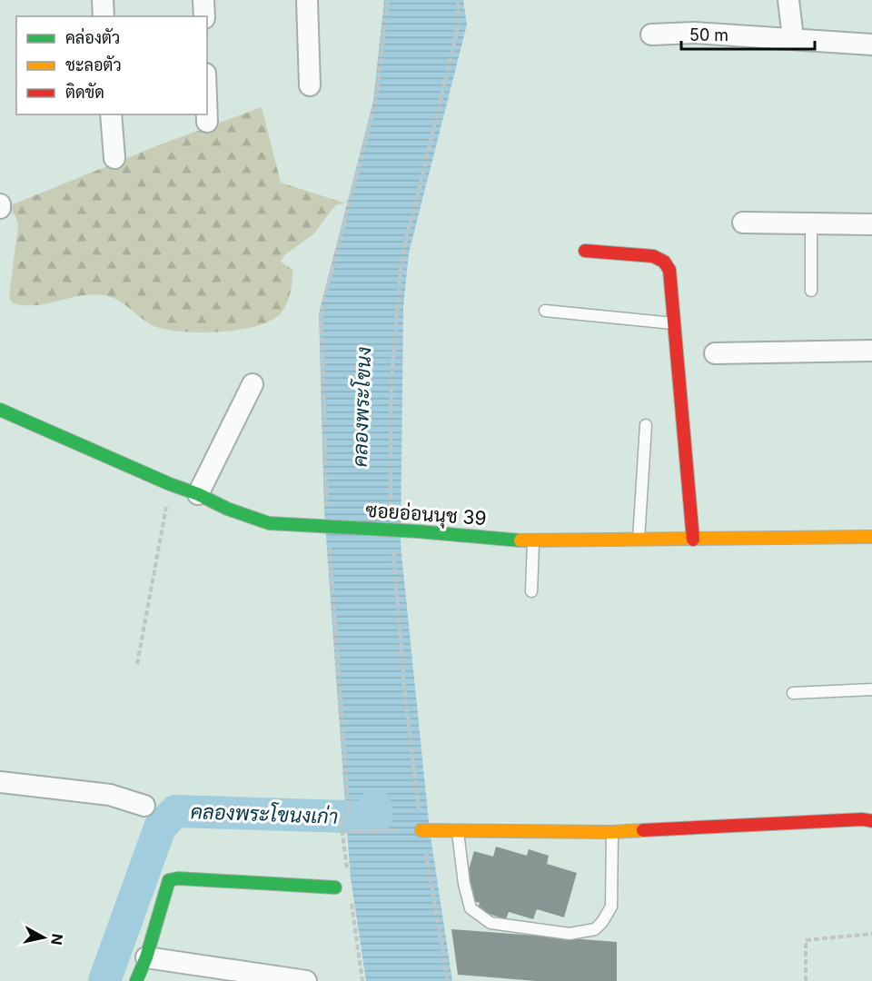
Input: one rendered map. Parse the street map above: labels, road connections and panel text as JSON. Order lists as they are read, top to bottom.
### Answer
{
  "streets": {
    "street": ["ซอยอ่อนนุช 39"]
  },
  "water": ["คลองพระโขนง", "คลองพระโขนงเก่า"],
  "legend": ["คล่องตัว", "ชะลอตัว", "ติดขัด"],
  "scale_bar": "50 m",
  "north": "right"
}
